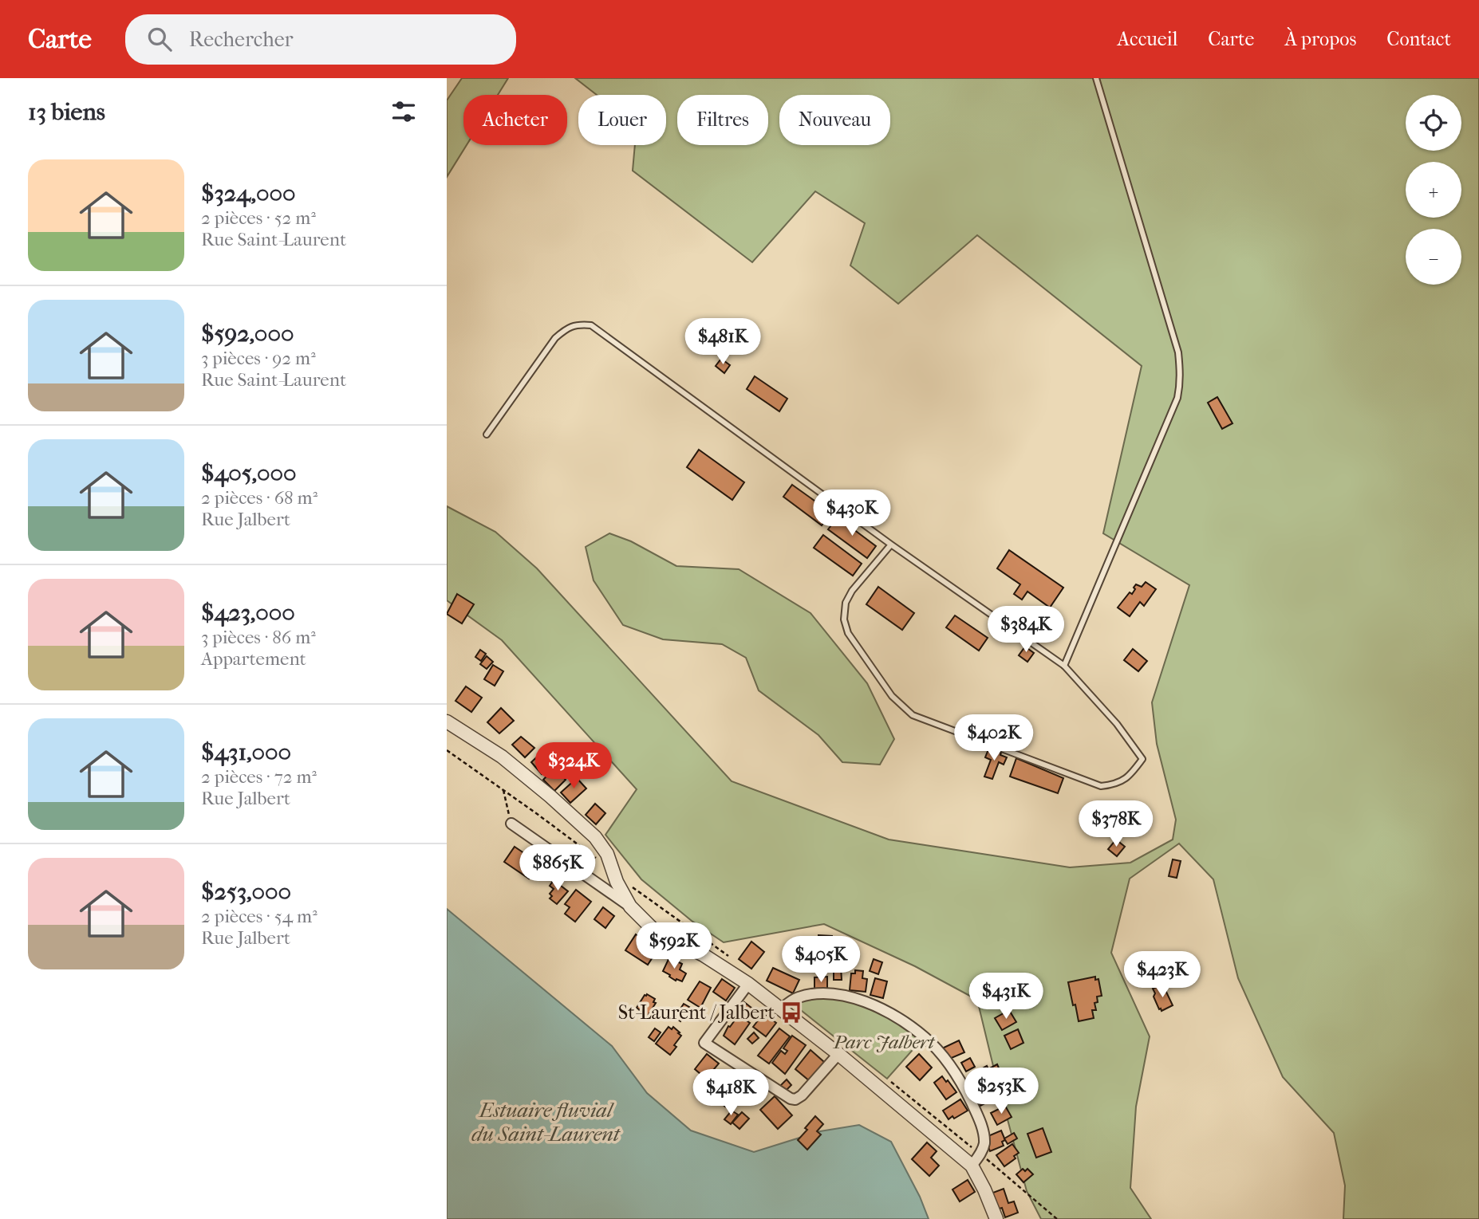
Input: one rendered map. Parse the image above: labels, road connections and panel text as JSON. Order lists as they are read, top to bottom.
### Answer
{
  "water": ["Estuaire fluvial du Saint-Laurent"],
  "parks": ["Parc Jalbert"],
  "places": {
    "bus stop": ["St-Laurent / Jalbert"]
  },
  "page": {
    "header": "Carte",
    "search": "Rechercher",
    "nav": [
      "Accueil",
      "Carte",
      "À propos",
      "Contact"
    ],
    "heading": "13 biens",
    "map_buttons": ["+", "−"],
    "chip": [
      "Acheter",
      "Louer",
      "Filtres",
      "Nouveau"
    ],
    "list": [
      {
        "name": "$324,000",
        "note": "2 pièces · 52 m² · Rue Saint-Laurent"
      },
      {
        "name": "$592,000",
        "note": "3 pièces · 92 m² · Rue Saint-Laurent"
      },
      {
        "name": "$405,000",
        "note": "2 pièces · 68 m² · Rue Jalbert"
      },
      {
        "name": "$423,000",
        "note": "3 pièces · 86 m² · Appartement"
      },
      {
        "name": "$431,000",
        "note": "2 pièces · 72 m² · Rue Jalbert"
      },
      {
        "name": "$253,000",
        "note": "2 pièces · 54 m² · Rue Jalbert"
      }
    ],
    "price": [
      "$481K",
      "$430K",
      "$384K",
      "$402K",
      "$324K",
      "$378K",
      "$865K",
      "$592K",
      "$405K",
      "$423K",
      "$431K",
      "$253K",
      "$418K"
    ]
  }
}
